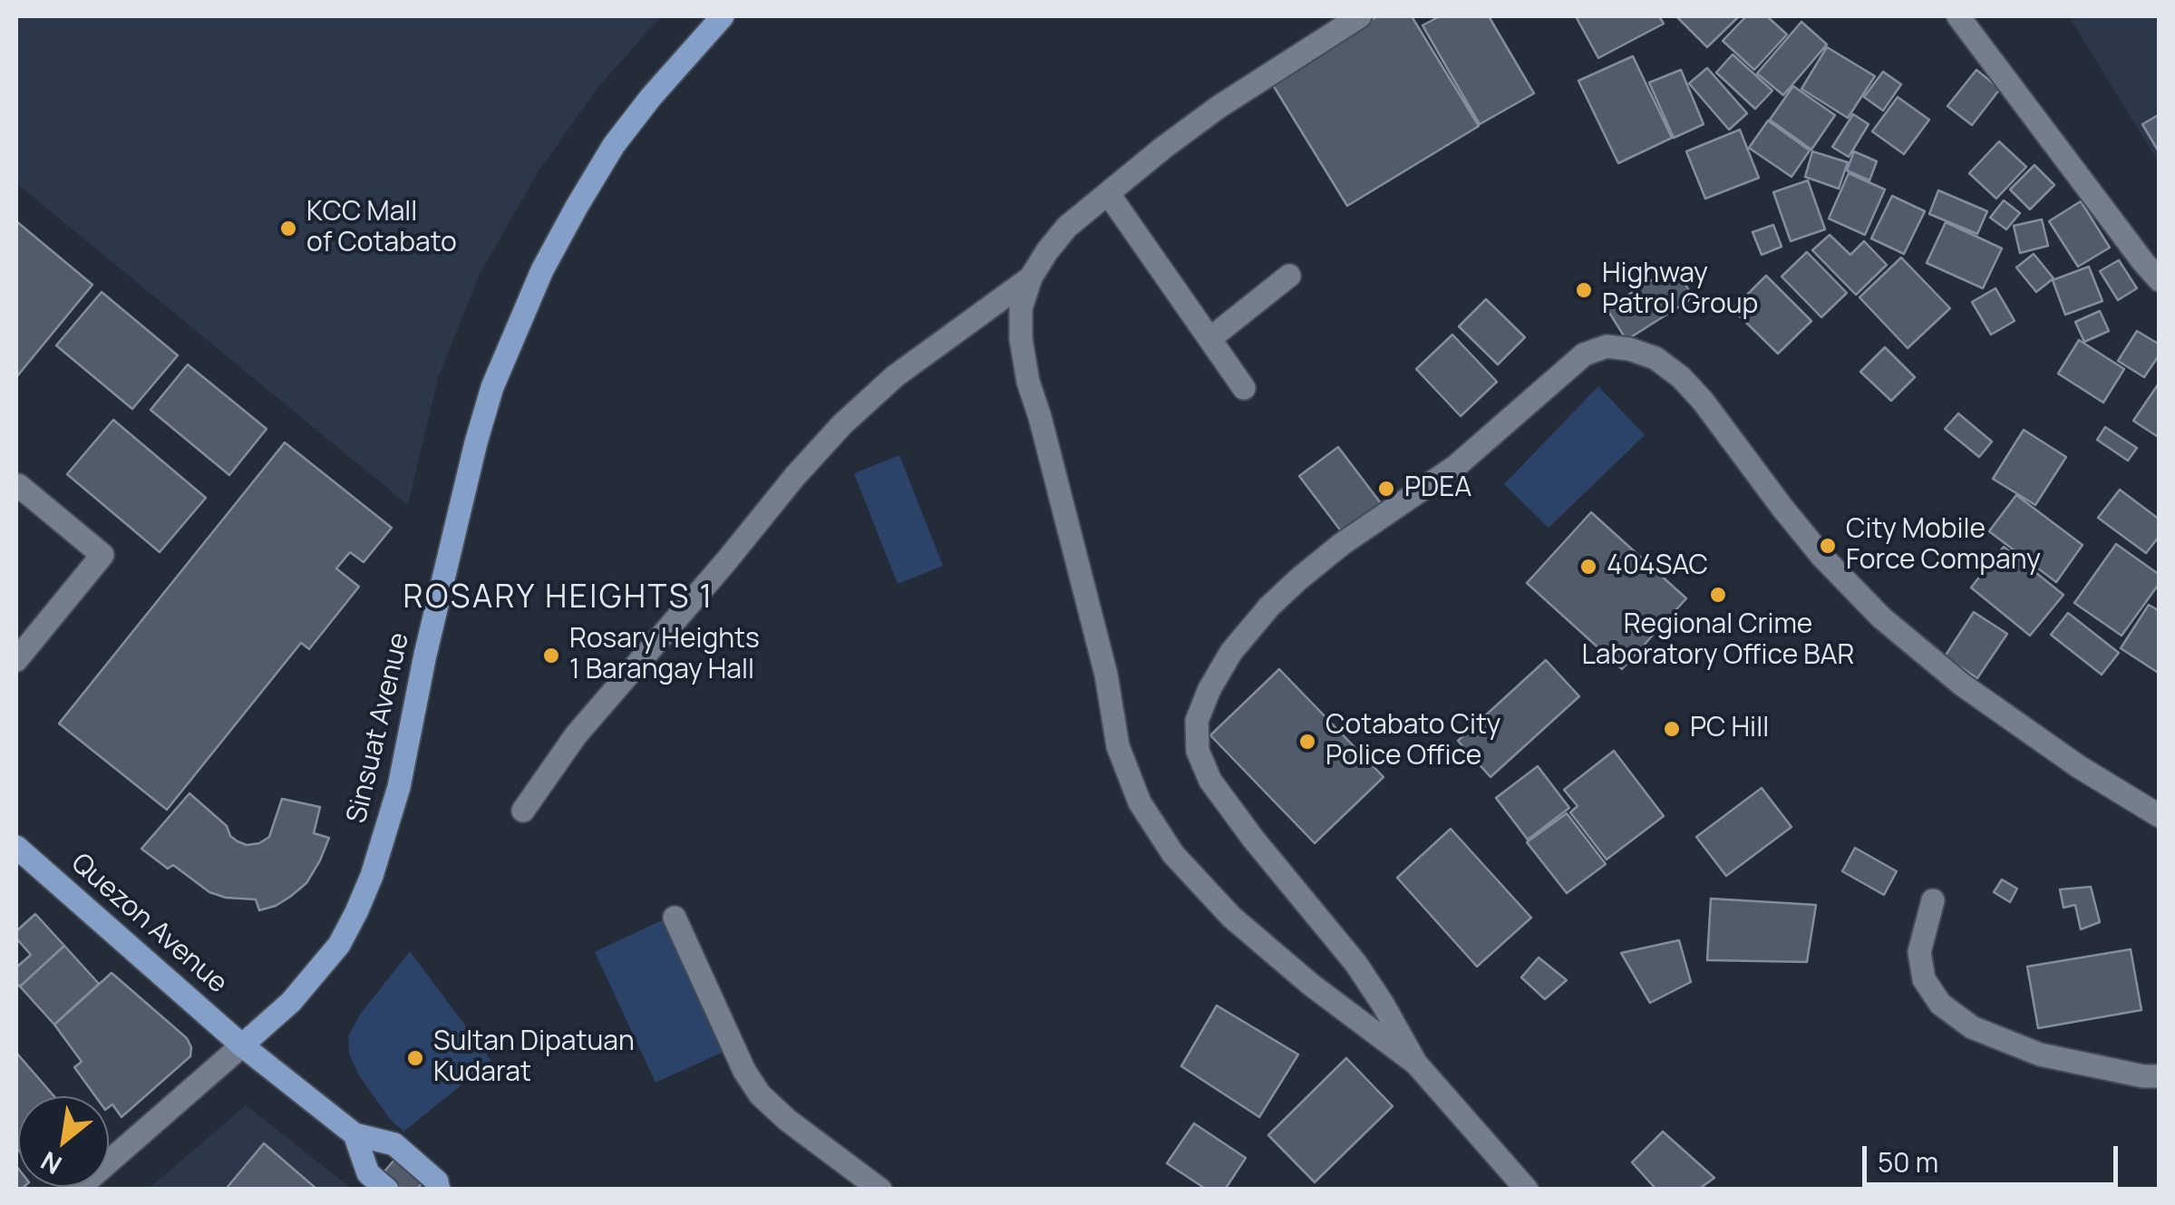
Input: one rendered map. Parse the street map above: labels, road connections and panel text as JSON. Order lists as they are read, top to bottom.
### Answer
{
  "streets": {
    "main road": ["Sinsuat Avenue", "Quezon Avenue"]
  },
  "crossings": [
    ["Sinsuat Avenue", "Quezon Avenue"]
  ],
  "districts": ["ROSARY HEIGHTS 1"],
  "places": [
    "KCC Mall of Cotabato",
    "Highway Patrol Group",
    "PDEA",
    "City Mobile Force Company",
    "404SAC",
    "Regional Crime Laboratory Office BAR",
    "Rosary Heights 1 Barangay Hall",
    "PC Hill",
    "Cotabato City Police Office",
    "Sultan Dipatuan Kudarat"
  ],
  "scale_bar": "50 m",
  "north": "bottom left"
}
